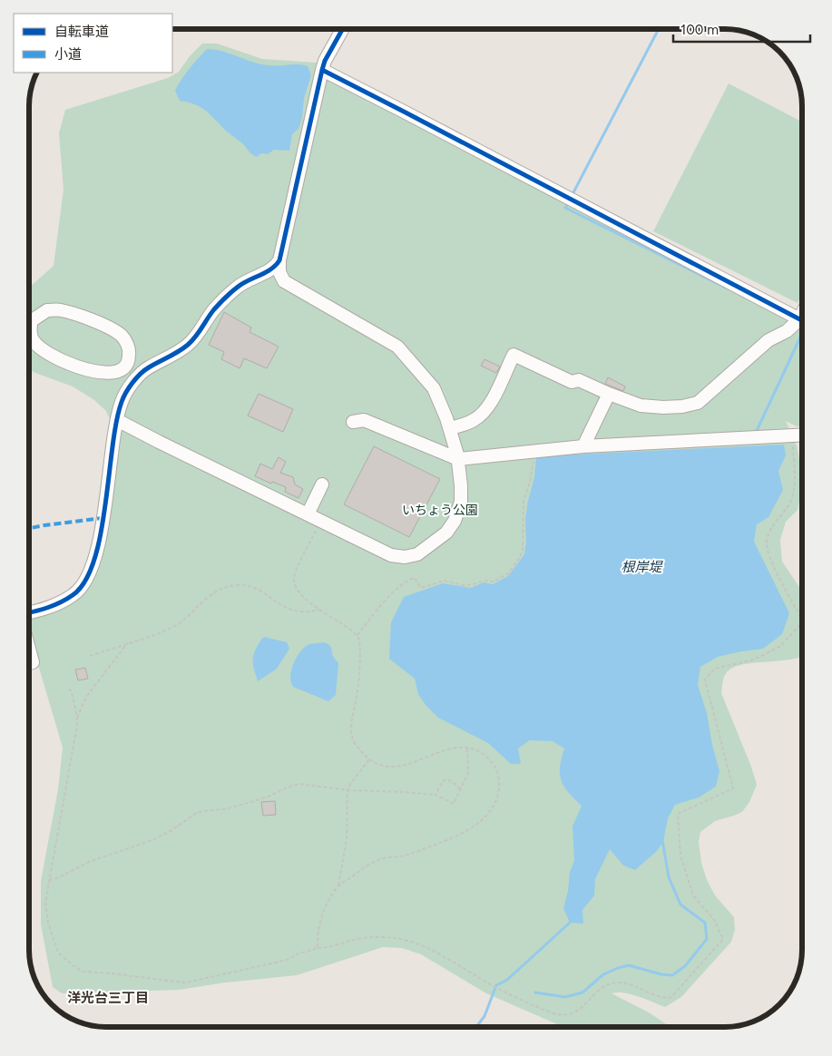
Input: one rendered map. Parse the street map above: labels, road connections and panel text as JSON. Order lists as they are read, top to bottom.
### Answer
{
  "districts": ["洋光台三丁目"],
  "water": ["根岸堤"],
  "parks": ["いちょう公園"],
  "legend": ["自転車道", "小道"],
  "scale_bar": "100 m"
}
